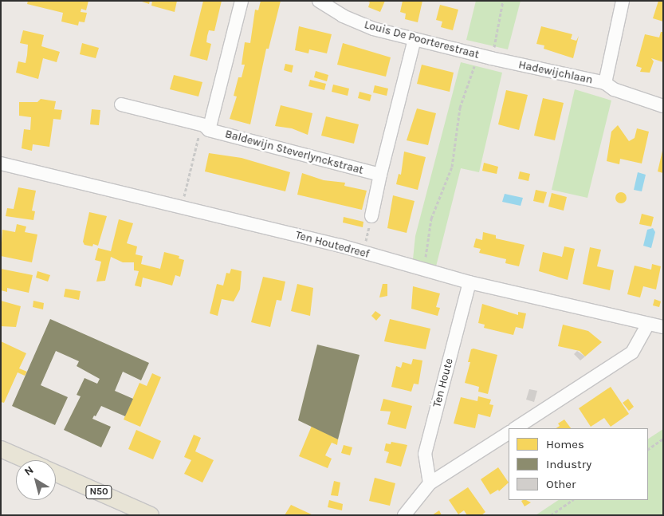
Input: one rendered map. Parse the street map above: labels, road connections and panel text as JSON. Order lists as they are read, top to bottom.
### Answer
{
  "streets": {
    "main road": ["N50"],
    "street": [
      "Louis De Poorterestraat",
      "Hadewijchlaan",
      "Baldewijn Steverlynckstraat",
      "Ten Houtedreef",
      "Ten Houte"
    ]
  },
  "crossings": [
    ["Louis De Poorterestraat", "Hadewijchlaan"],
    ["Ten Houtedreef", "Ten Houte"]
  ],
  "legend": ["Homes", "Industry", "Other"],
  "north": "top left"
}
